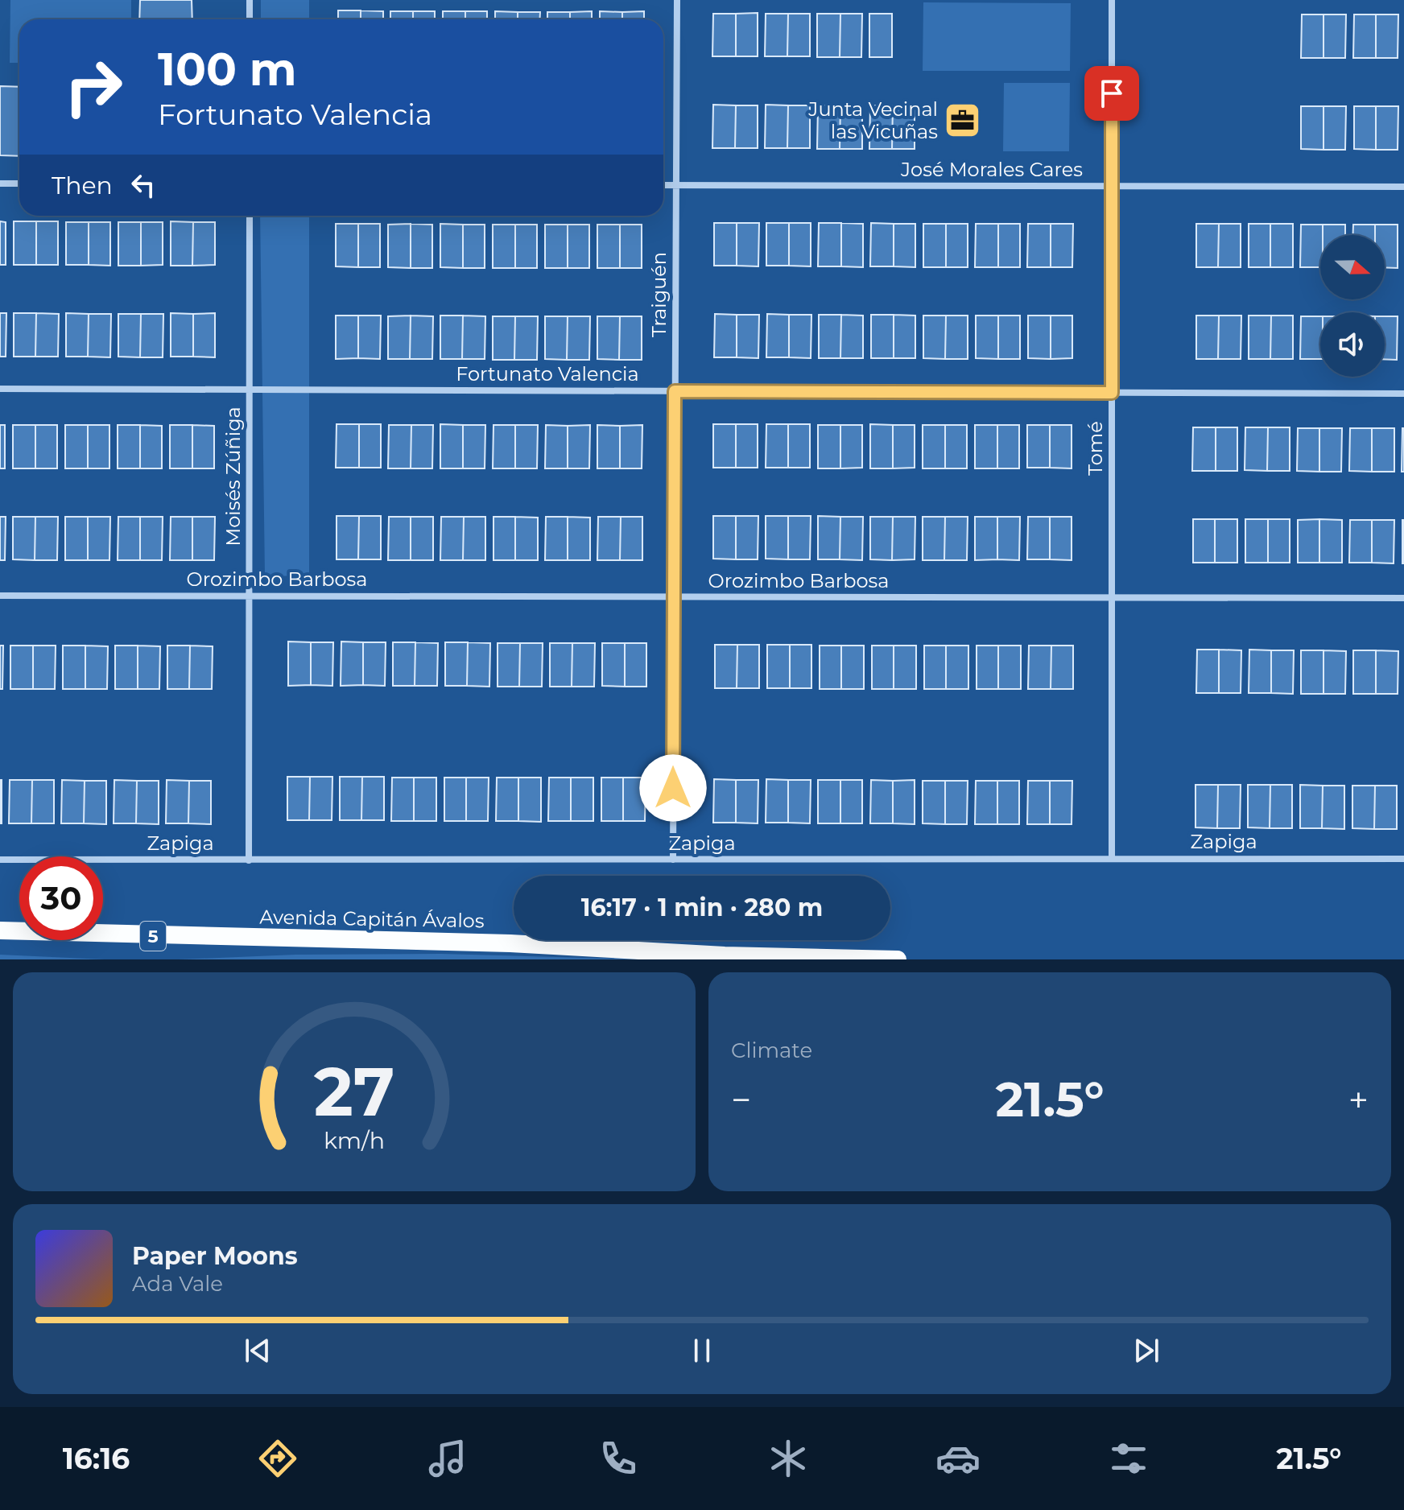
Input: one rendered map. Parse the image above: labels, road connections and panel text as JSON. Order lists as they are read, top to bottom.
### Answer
{
  "streets": {
    "highway": ["Avenida Capitán Ávalos", "5"],
    "street": [
      "José Morales Cares",
      "Traiguén",
      "Fortunato Valencia",
      "Tomé",
      "Moisés Zúñiga",
      "Orozimbo Barbosa",
      "Zapiga"
    ]
  },
  "crossings": [
    ["José Morales Cares", "Traiguén"],
    ["José Morales Cares", "Tomé"],
    ["Traiguén", "Fortunato Valencia"],
    ["Traiguén", "Orozimbo Barbosa"],
    ["Traiguén", "Zapiga"],
    ["Fortunato Valencia", "Tomé"],
    ["Fortunato Valencia", "Moisés Zúñiga"],
    ["Tomé", "Orozimbo Barbosa"],
    ["Tomé", "Zapiga"],
    ["Moisés Zúñiga", "Orozimbo Barbosa"],
    ["Moisés Zúñiga", "Zapiga"]
  ],
  "places": {
    "office": ["Junta Vecinal las Vicuñas"]
  },
  "north": "right",
  "page": {
    "turn": ["100 m", "Fortunato Valencia"],
    "then": "Then",
    "limit": "30",
    "trip": "16:17 · 1 min · 280 m",
    "tile": "Climate",
    "heat": ["−", "21.5°", "+"],
    "song": ["Paper Moons", "Ada Vale"],
    "tabs": ["16:16", "21.5°"],
    "gauge": ["27", "km/h"]
  }
}
